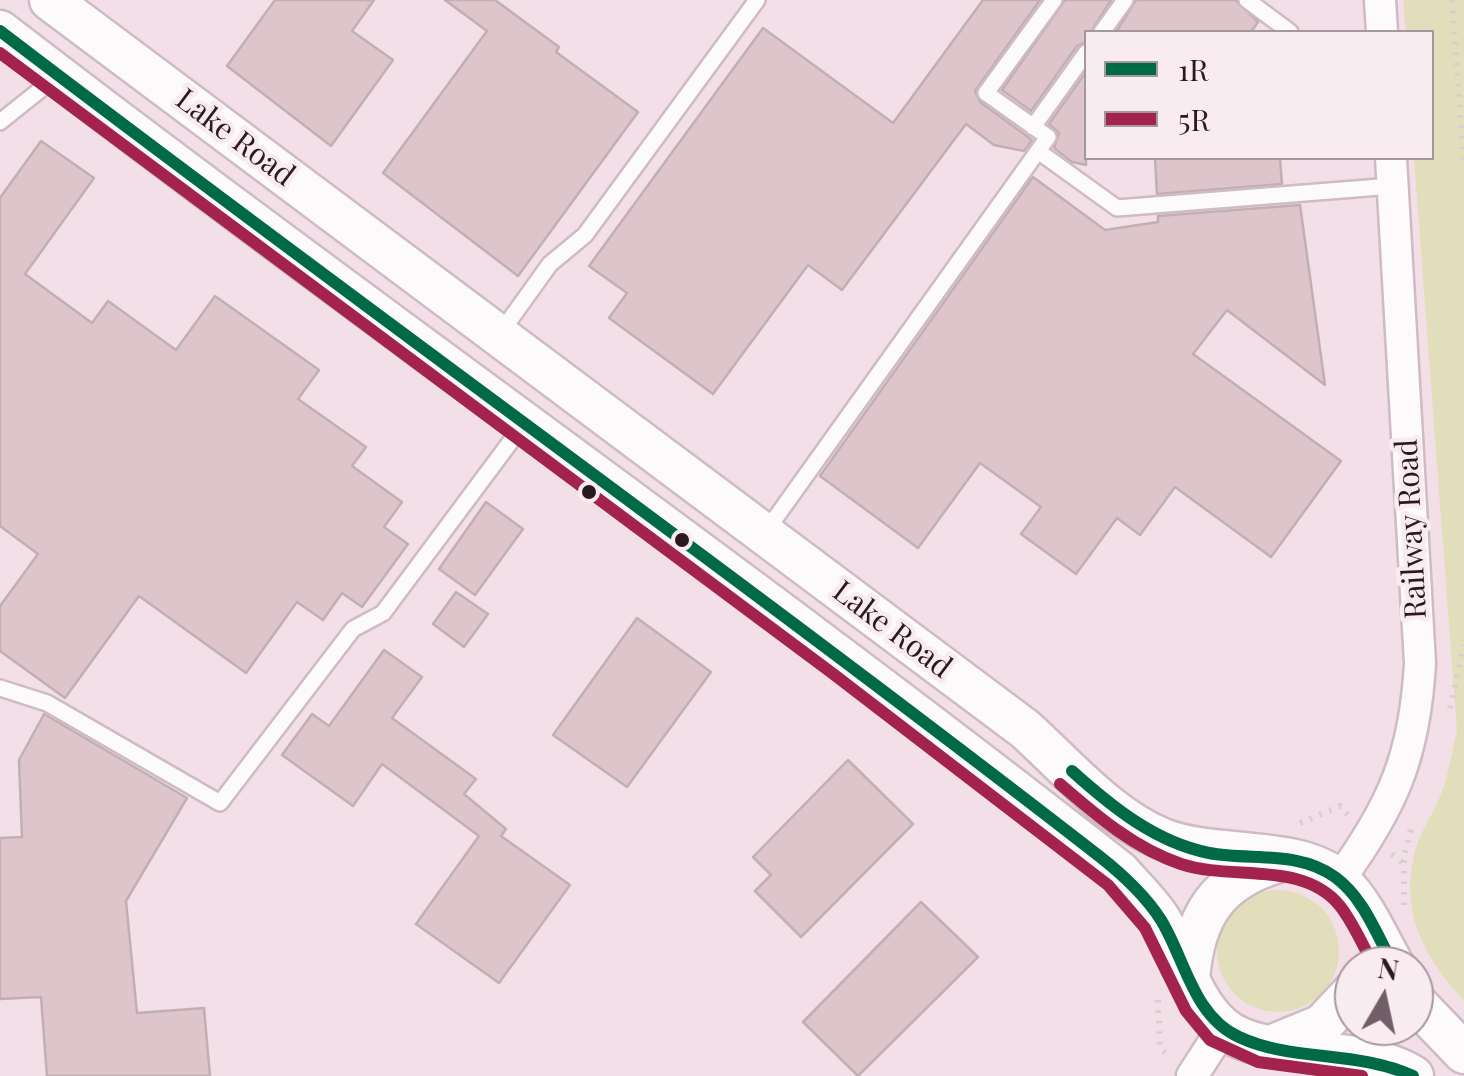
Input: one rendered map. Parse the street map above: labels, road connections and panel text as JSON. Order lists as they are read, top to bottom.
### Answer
{
  "streets": {
    "main road": ["Lake Road"],
    "street": ["Railway Road"]
  },
  "crossings": [
    ["Lake Road", "Railway Road"]
  ],
  "lines": ["transit line 1R", "transit line 5R"],
  "legend": ["1R", "5R"],
  "north": "top"
}
